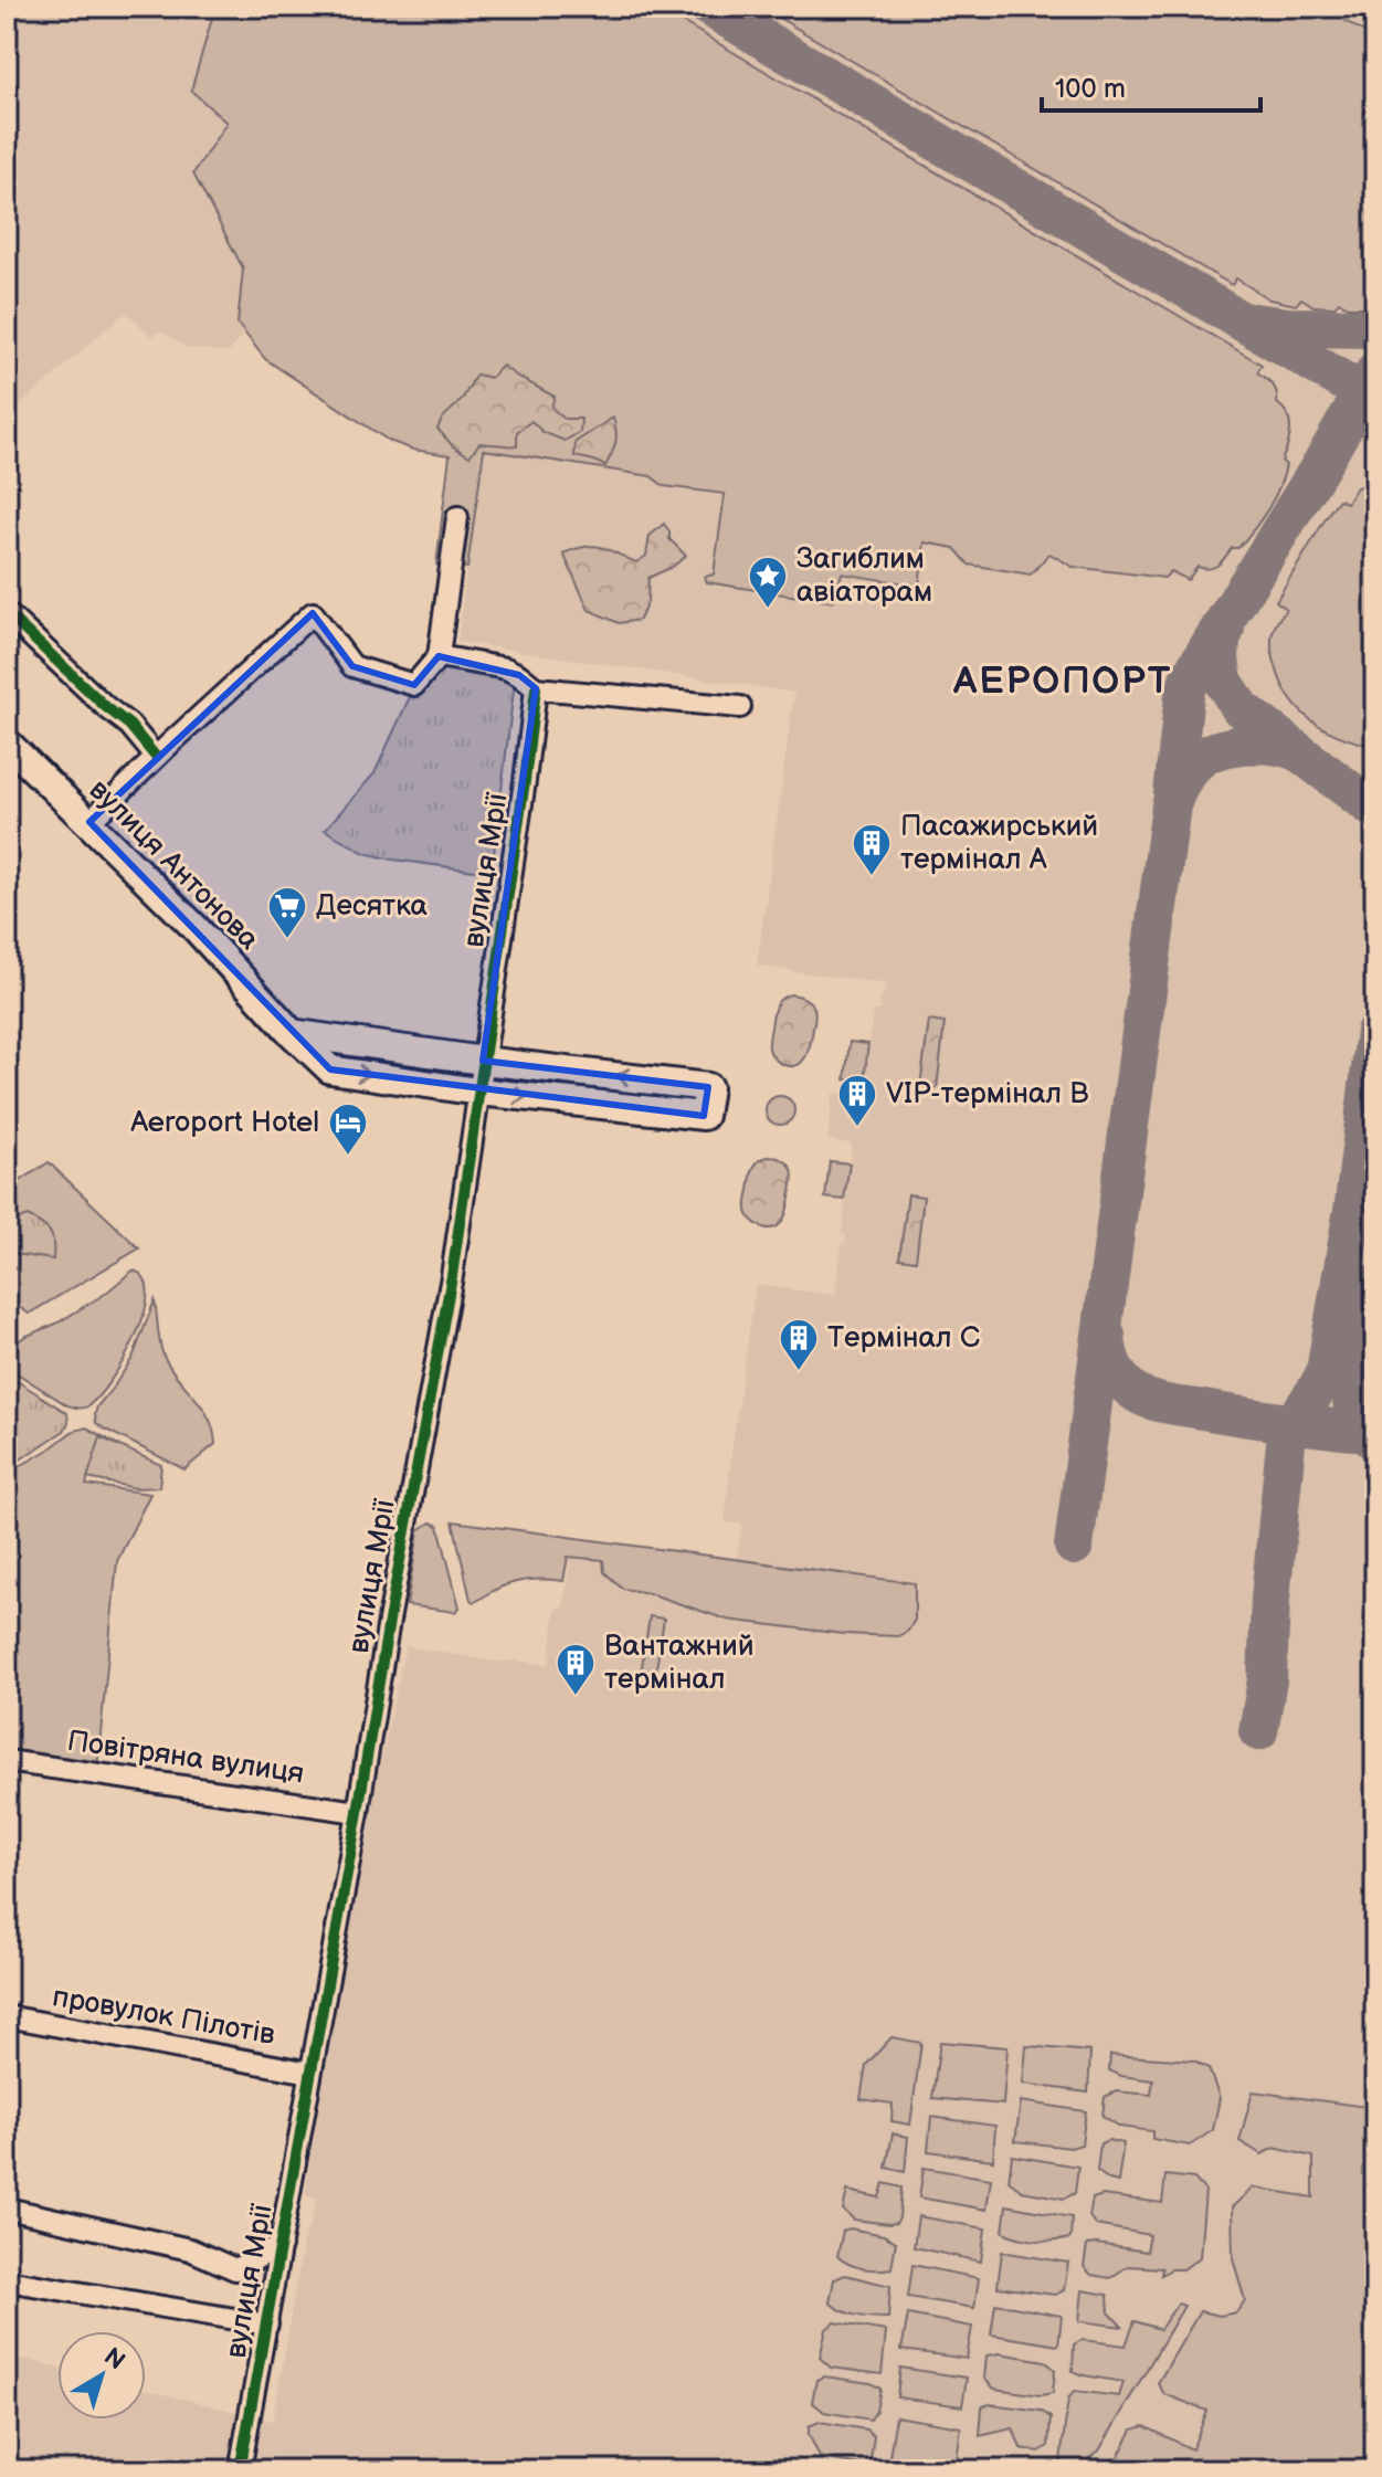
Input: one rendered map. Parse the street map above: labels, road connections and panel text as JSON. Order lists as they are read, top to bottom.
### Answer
{
  "streets": {
    "main road": ["вулиця Антонова"],
    "street": ["вулиця Мрії", "Повітряна вулиця", "провулок Пілотів"]
  },
  "crossings": [
    ["вулиця Антонова", "вулиця Мрії"],
    ["вулиця Мрії", "Повітряна вулиця"],
    ["вулиця Мрії", "провулок Пілотів"]
  ],
  "districts": ["АЕРОПОРТ"],
  "places": {
    "place": ["Загиблим авіаторам"],
    "building": [
      "Пасажирський термінал A",
      "VIP-термінал B",
      "Термінал C",
      "Вантажний термінал"
    ],
    "supermarket": ["Десятка"],
    "hotel": ["Aeroport Hotel"]
  },
  "scale_bar": "100 m",
  "north": "top right"
}
